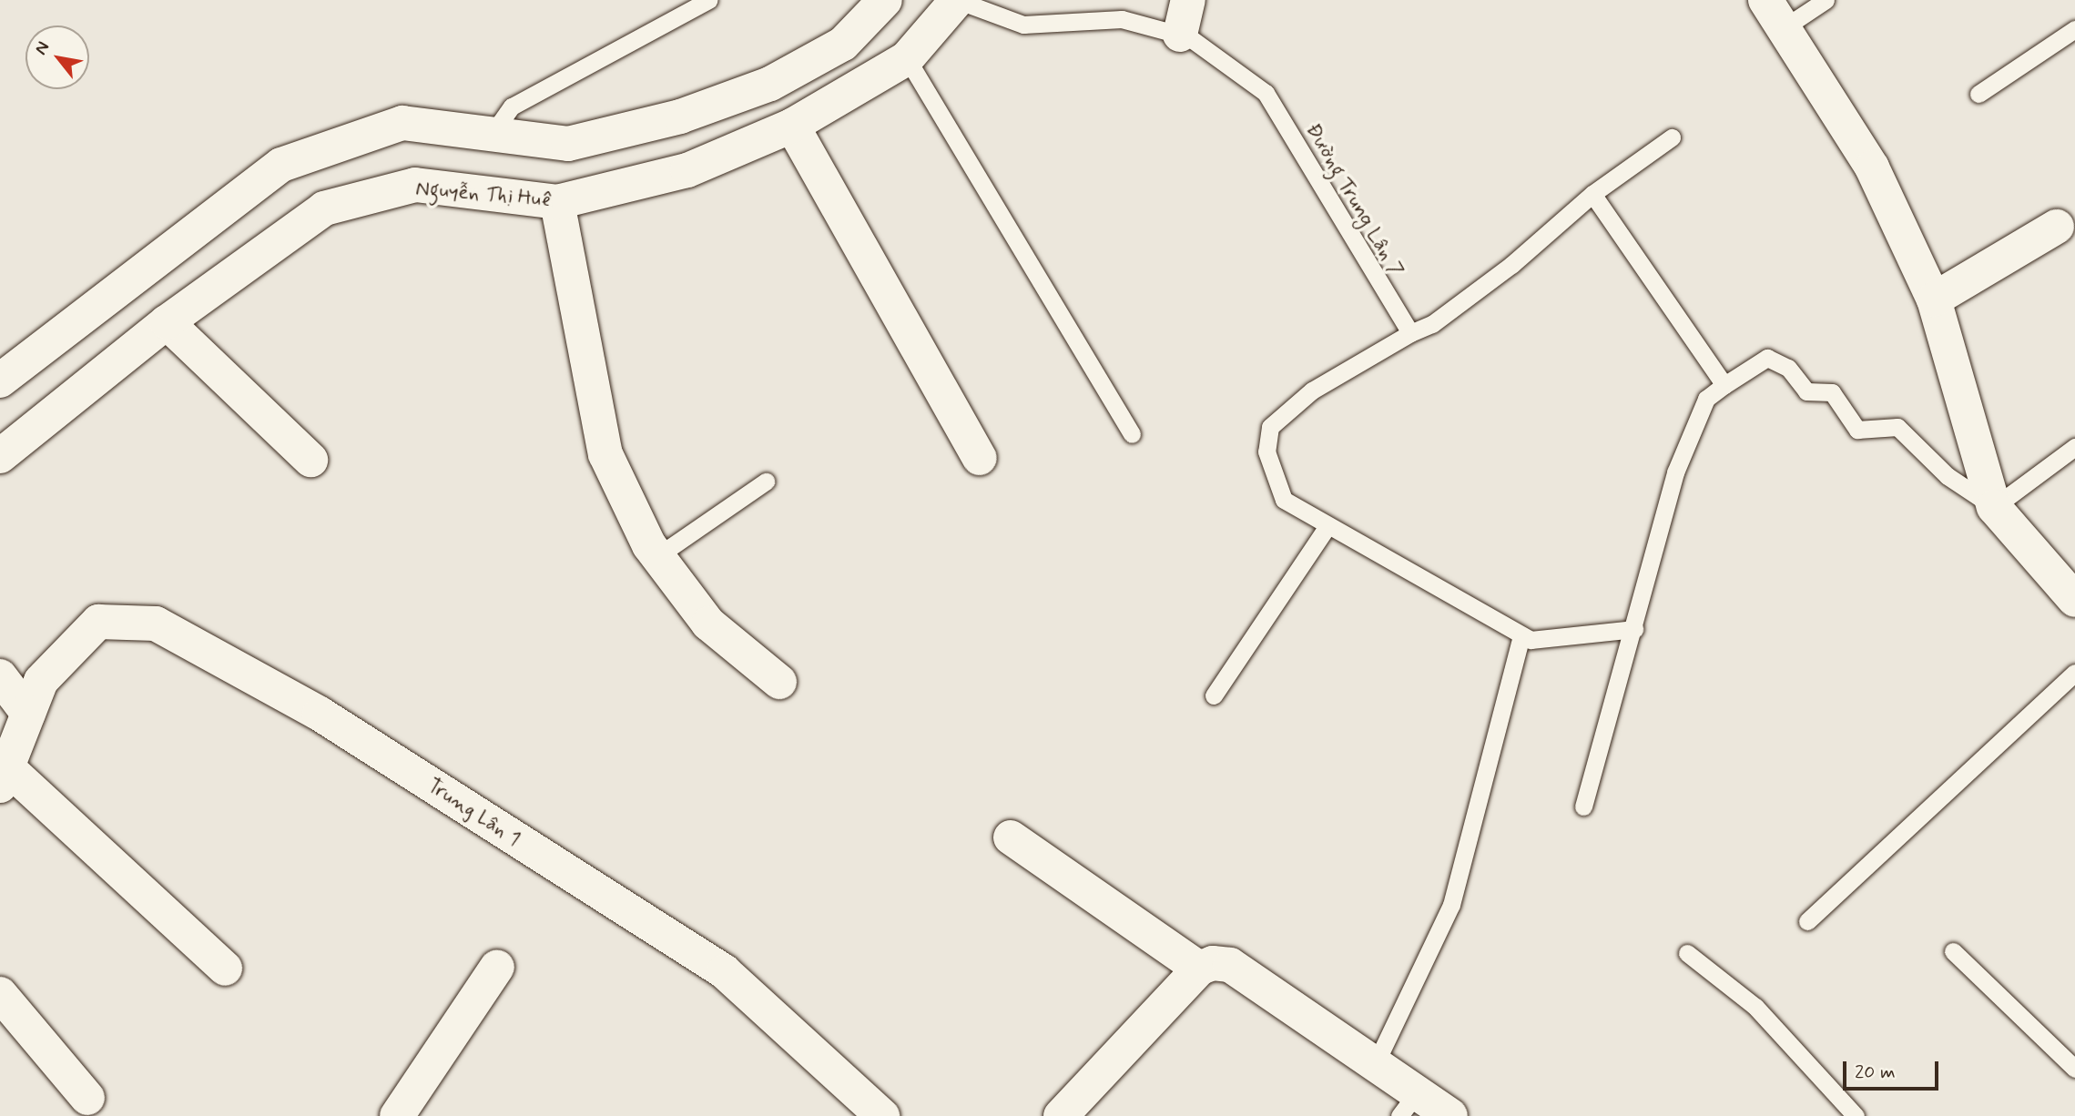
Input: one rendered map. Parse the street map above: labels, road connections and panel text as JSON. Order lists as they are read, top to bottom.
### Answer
{
  "streets": {
    "street": ["Nguyễn Thị Huê", "Trung Lân 1"],
    "lane": ["Đường Trung Lân 7"]
  },
  "crossings": [
    ["Nguyễn Thị Huê", "Đường Trung Lân 7"]
  ],
  "scale_bar": "20 m",
  "north": "top left"
}
